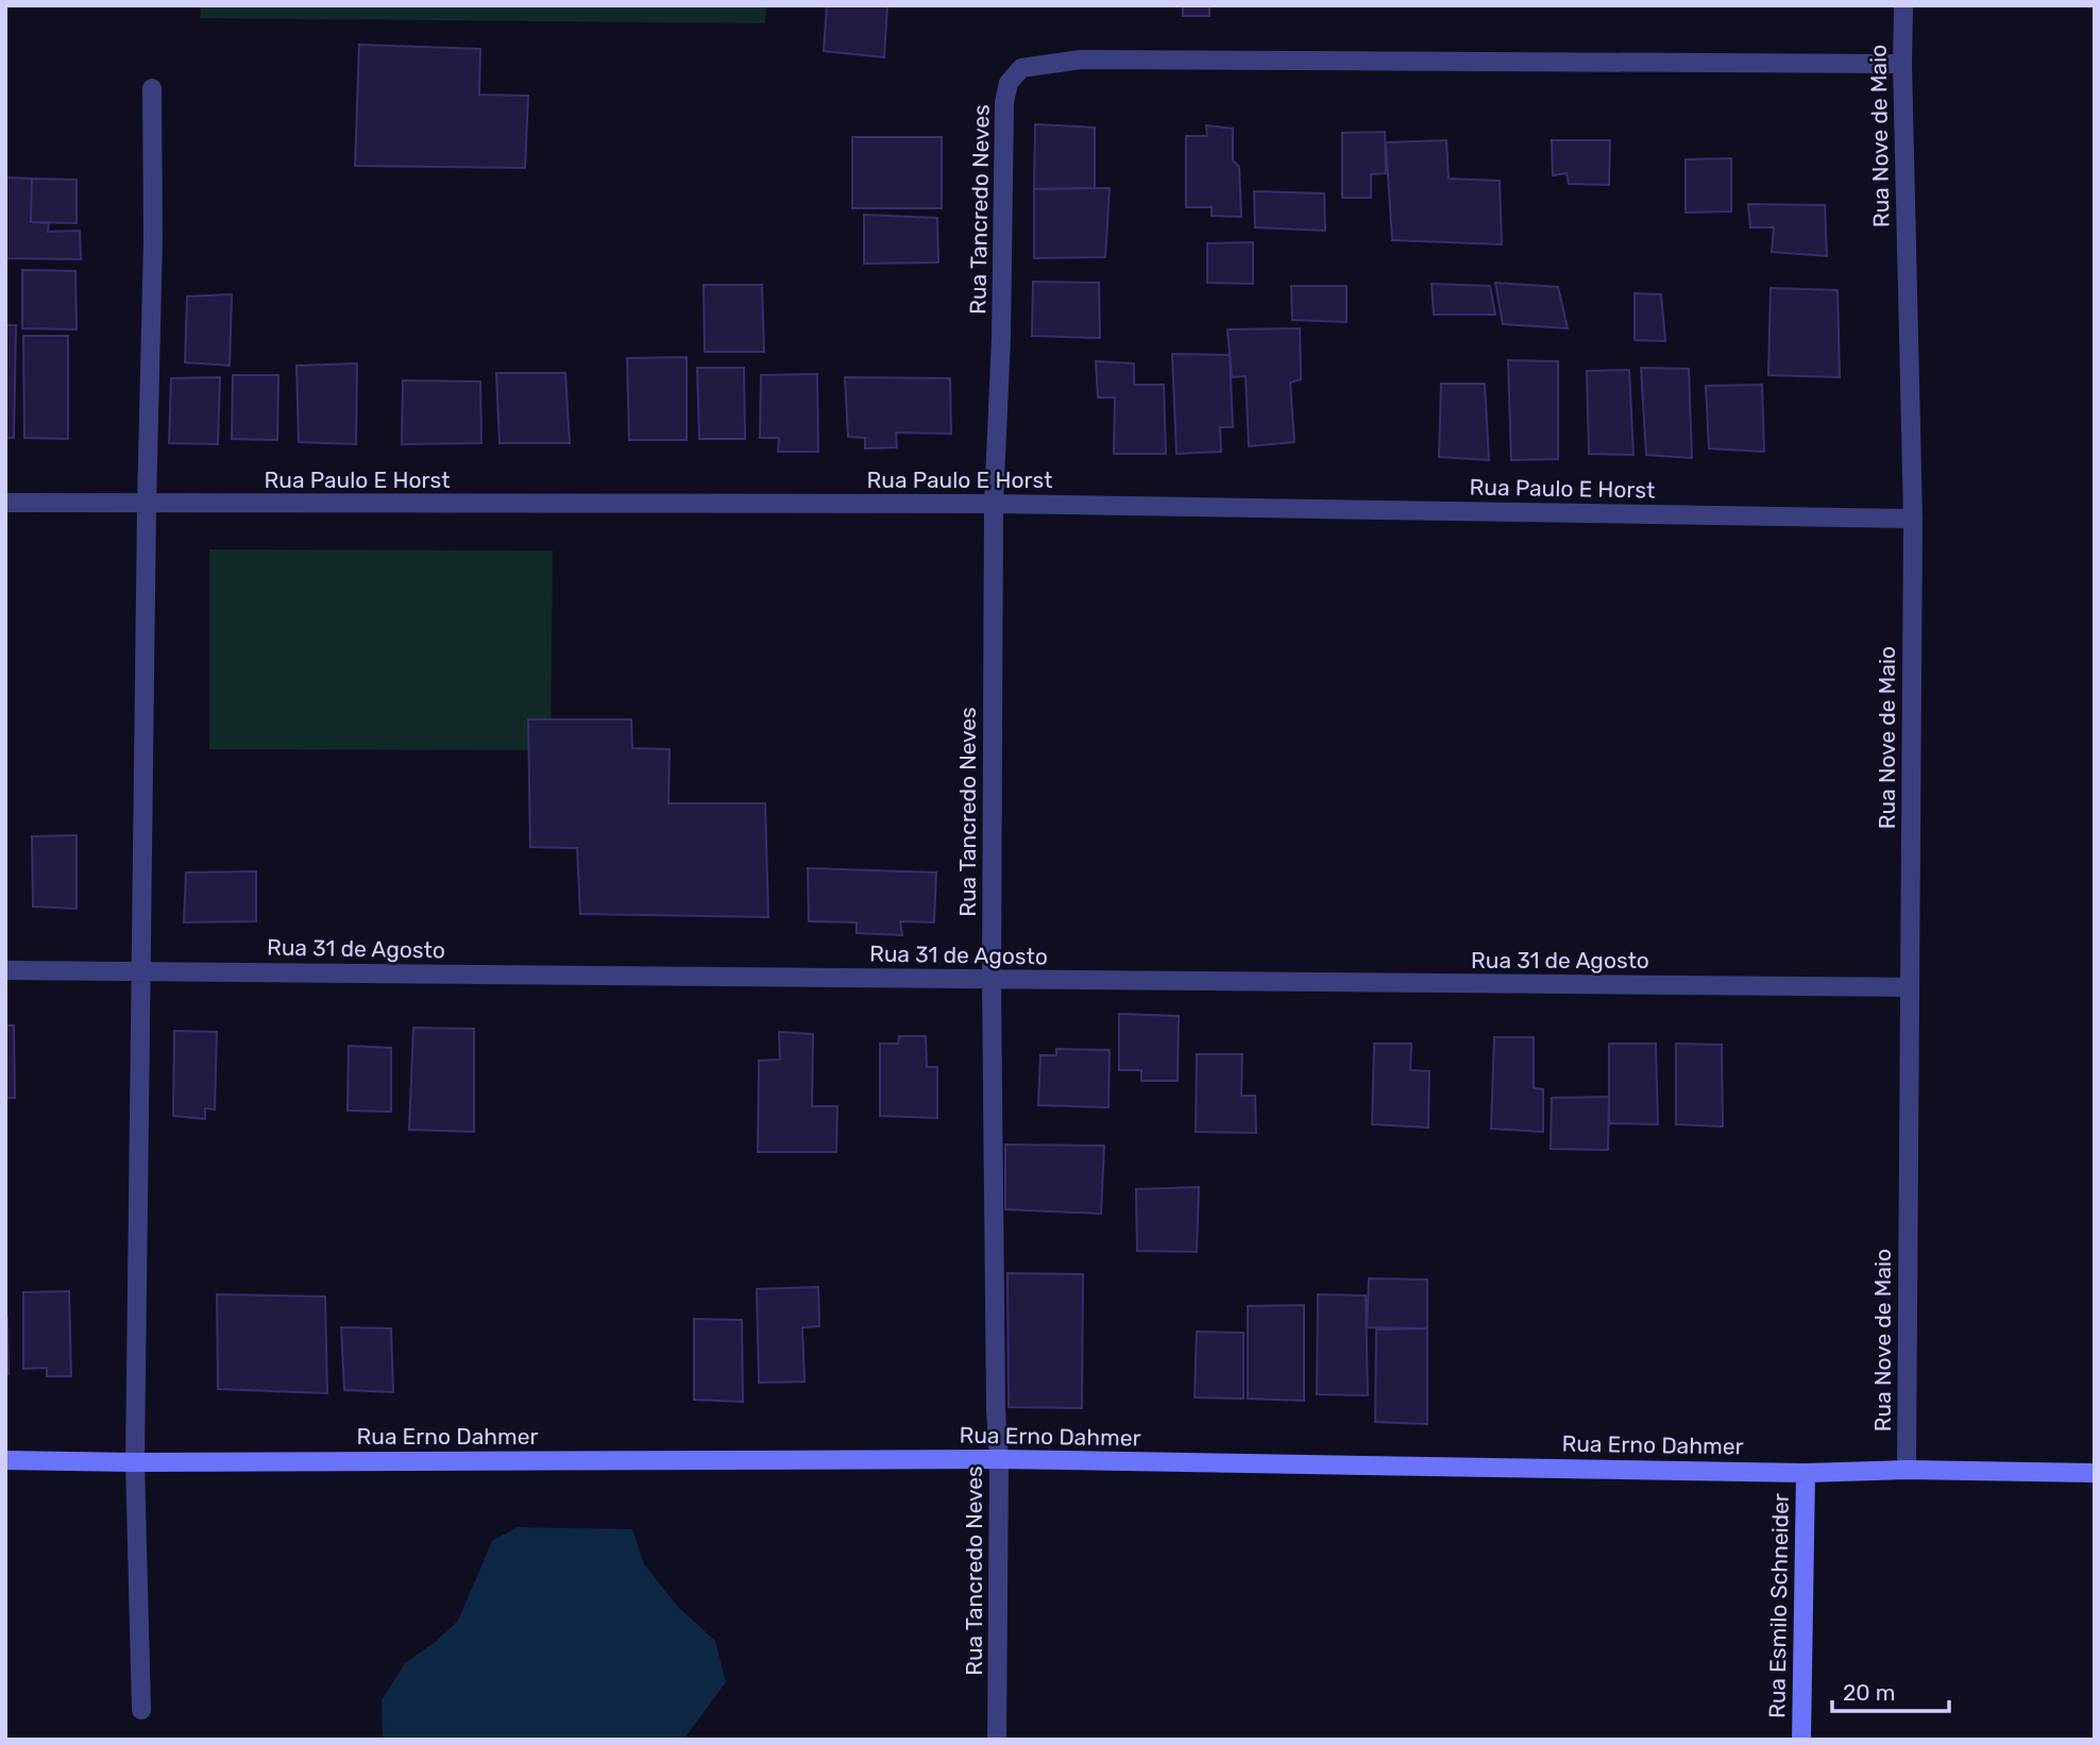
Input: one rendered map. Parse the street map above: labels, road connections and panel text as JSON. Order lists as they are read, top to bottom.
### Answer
{
  "streets": {
    "street": [
      "Rua Nove de Maio",
      "Rua Tancredo Neves",
      "Rua Paulo E Horst",
      "Rua 31 de Agosto",
      "Rua Erno Dahmer",
      "Rua Esmilo Schneider"
    ]
  },
  "crossings": [
    ["Rua Nove de Maio", "Rua Tancredo Neves"],
    ["Rua Nove de Maio", "Rua Paulo E Horst"],
    ["Rua Nove de Maio", "Rua 31 de Agosto"],
    ["Rua Nove de Maio", "Rua Erno Dahmer"],
    ["Rua Tancredo Neves", "Rua Paulo E Horst"],
    ["Rua Tancredo Neves", "Rua 31 de Agosto"],
    ["Rua Tancredo Neves", "Rua Erno Dahmer"],
    ["Rua Erno Dahmer", "Rua Esmilo Schneider"]
  ],
  "scale_bar": "20 m"
}
